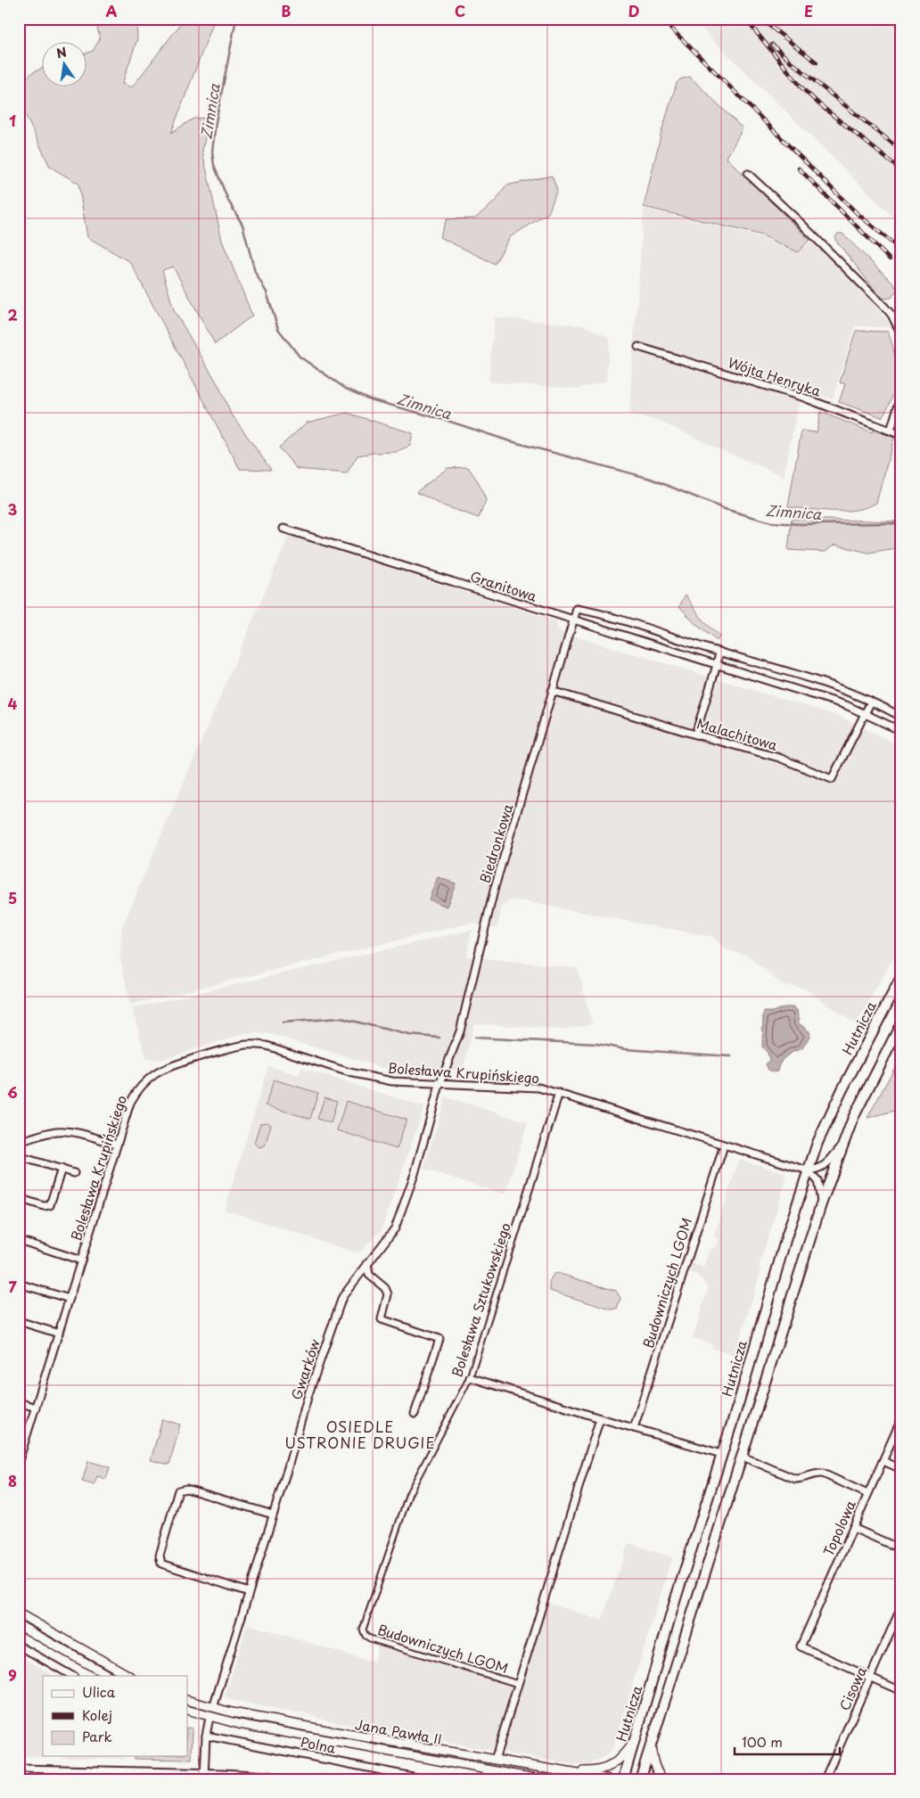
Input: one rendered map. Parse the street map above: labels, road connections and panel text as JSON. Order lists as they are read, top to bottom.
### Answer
{
  "streets": {
    "main road": ["Hutnicza"],
    "street": [
      "Wójta Henryka",
      "Granitowa",
      "Malachitowa",
      "Biedronkowa",
      "Bolesława Krupińskiego",
      "Budowniczych LGOM",
      "Bolesława Sztukowskiego",
      "Gwarków",
      "Topolowa",
      "Cisowa",
      "Jana Pawła II",
      "Polna"
    ]
  },
  "crossings": [
    ["Granitowa", "Malachitowa"],
    ["Granitowa", "Biedronkowa"],
    ["Malachitowa", "Biedronkowa"],
    ["Biedronkowa", "Bolesława Krupińskiego"],
    ["Biedronkowa", "Gwarków"],
    ["Hutnicza", "Bolesława Krupińskiego"],
    ["Bolesława Krupińskiego", "Budowniczych LGOM"],
    ["Bolesława Krupińskiego", "Bolesława Sztukowskiego"],
    ["Bolesława Krupińskiego", "Gwarków"],
    ["Budowniczych LGOM", "Bolesława Sztukowskiego"],
    ["Budowniczych LGOM", "Jana Pawła II"],
    ["Gwarków", "Jana Pawła II"],
    ["Topolowa", "Cisowa"]
  ],
  "districts": ["OSIEDLE USTRONIE DRUGIE"],
  "water": ["Zimnica"],
  "legend": ["Ulica", "Kolej", "Park"],
  "scale_bar": "100 m",
  "north": "top",
  "grid": {
    "columns": [
      "A",
      "B",
      "C",
      "D",
      "E"
    ],
    "rows": [
      "1",
      "2",
      "3",
      "4",
      "5",
      "6",
      "7",
      "8",
      "9"
    ]
  }
}
